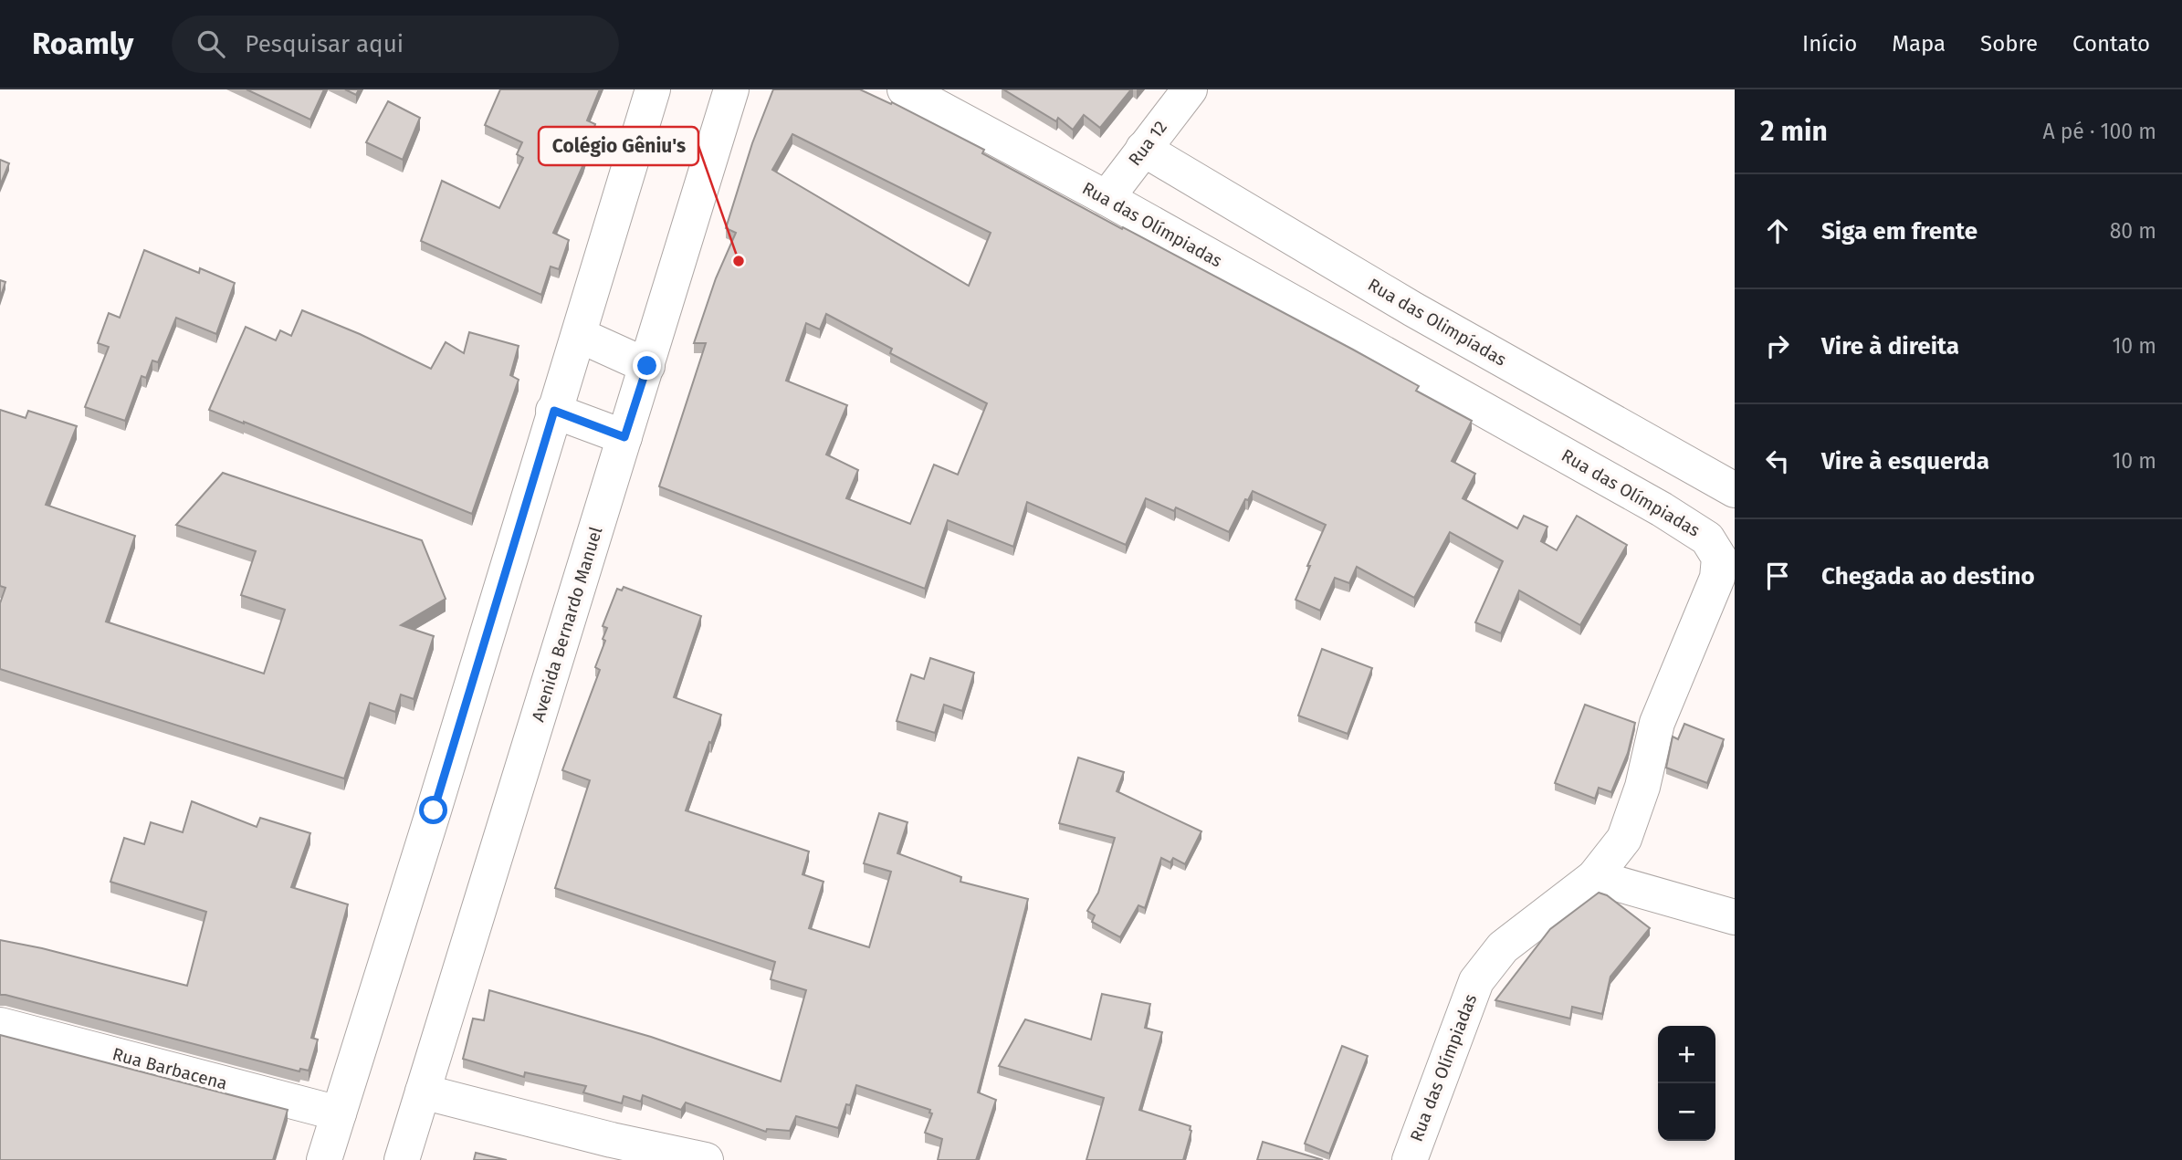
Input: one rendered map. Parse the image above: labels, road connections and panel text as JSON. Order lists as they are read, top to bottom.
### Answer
{
  "streets": {
    "street": [
      "Rua 12",
      "Rua das Olímpiadas",
      "Rua das Olimpíadas",
      "Avenida Bernardo Manuel",
      "Rua Barbacena"
    ]
  },
  "crossings": [
    ["Rua 12", "Rua das Olímpiadas"],
    ["Rua 12", "Rua das Olimpíadas"]
  ],
  "places": ["Colégio Gêniu's"],
  "page": {
    "header": "Roamly",
    "search": "Pesquisar aqui",
    "nav": [
      "Início",
      "Mapa",
      "Sobre",
      "Contato"
    ],
    "heading": ["2 min", "A pé · 100 m"],
    "list": [
      ["Siga em frente", "80 m"],
      ["Vire à direita", "10 m"],
      ["Vire à esquerda", "10 m"],
      "Chegada ao destino"
    ],
    "map_buttons": ["+", "−"]
  }
}
